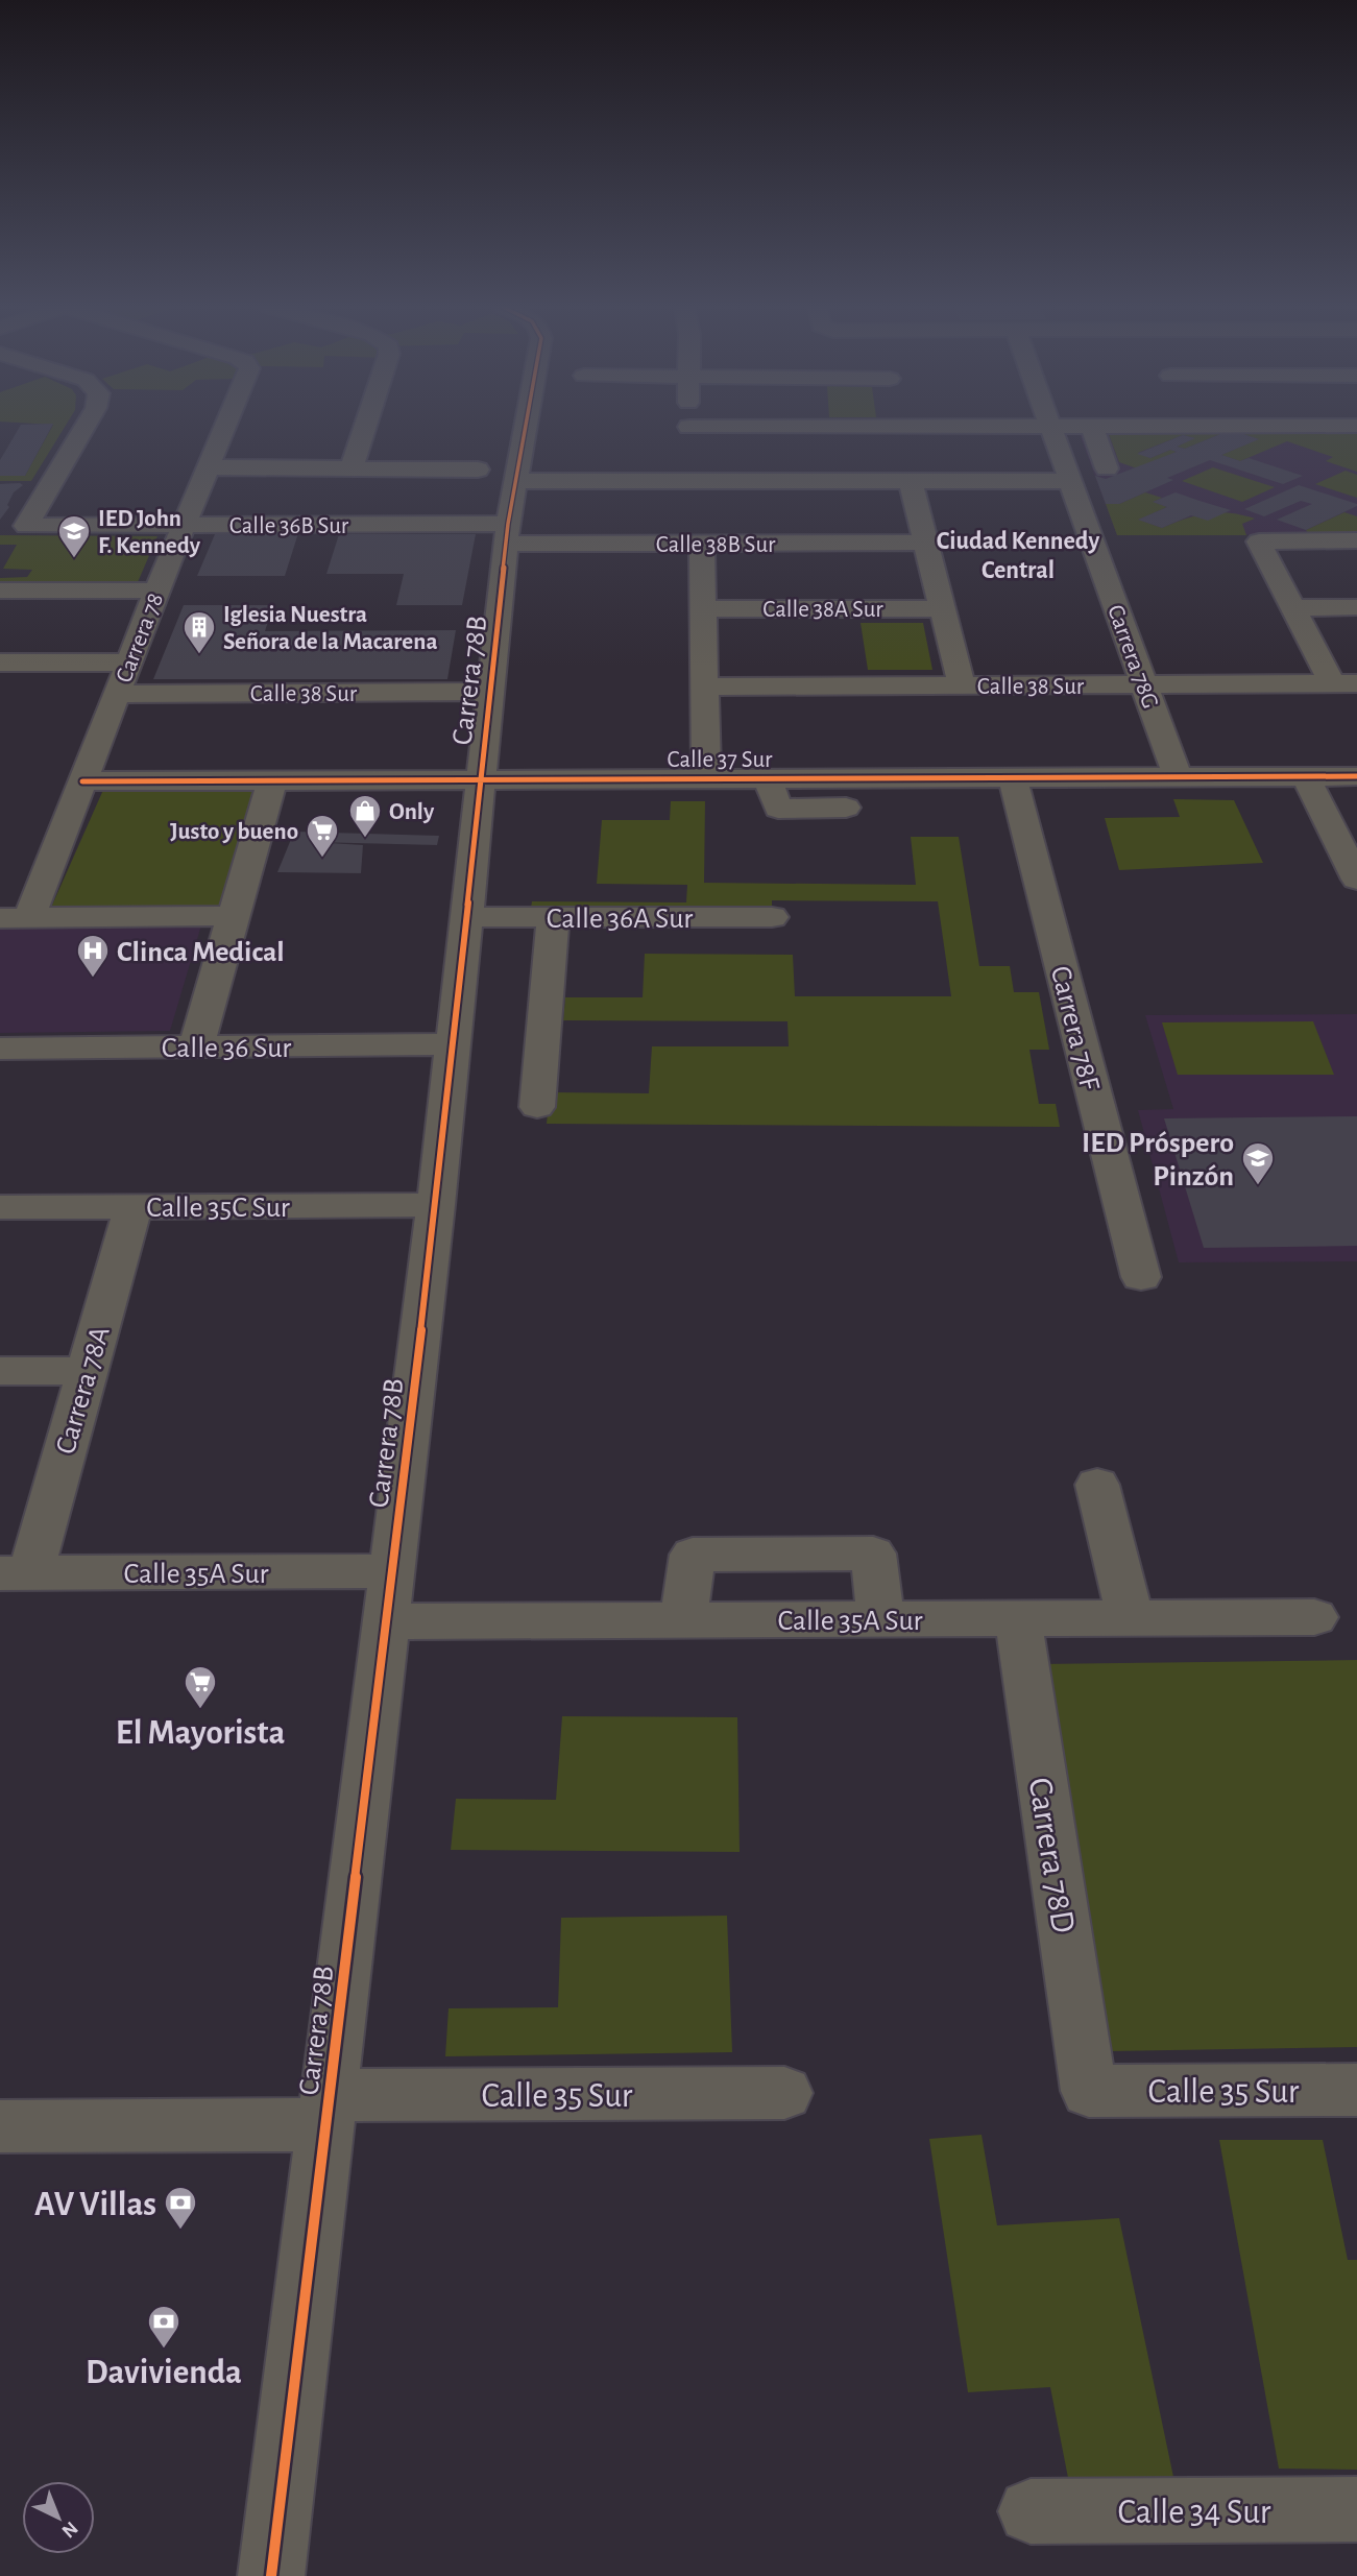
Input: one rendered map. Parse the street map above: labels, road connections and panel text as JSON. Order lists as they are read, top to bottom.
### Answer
{
  "streets": {
    "street": [
      "Calle 36B Sur",
      "Calle 38B Sur",
      "Calle 38A Sur",
      "Carrera 78",
      "Carrera 78G",
      "Carrera 78B",
      "Calle 38 Sur",
      "Calle 37 Sur",
      "Calle 36A Sur",
      "Carrera 78F",
      "Calle 36 Sur",
      "Calle 35C Sur",
      "Carrera 78A",
      "Calle 35A Sur",
      "Carrera 78D",
      "Calle 35 Sur",
      "Calle 34 Sur"
    ]
  },
  "crossings": [
    ["Calle 36B Sur", "Calle 38B Sur"],
    ["Calle 36B Sur", "Carrera 78"],
    ["Calle 36B Sur", "Carrera 78B"],
    ["Calle 38B Sur", "Carrera 78B"],
    ["Carrera 78", "Calle 38 Sur"],
    ["Carrera 78", "Calle 37 Sur"],
    ["Carrera 78G", "Calle 38 Sur"],
    ["Carrera 78G", "Calle 37 Sur"],
    ["Carrera 78B", "Calle 38 Sur"],
    ["Carrera 78B", "Calle 37 Sur"],
    ["Carrera 78B", "Calle 36A Sur"],
    ["Carrera 78B", "Calle 36 Sur"],
    ["Carrera 78B", "Calle 35C Sur"],
    ["Carrera 78B", "Calle 35A Sur"],
    ["Carrera 78B", "Calle 35 Sur"],
    ["Calle 37 Sur", "Carrera 78F"],
    ["Calle 35C Sur", "Carrera 78A"],
    ["Carrera 78A", "Calle 35A Sur"],
    ["Calle 35A Sur", "Carrera 78D"],
    ["Carrera 78D", "Calle 35 Sur"]
  ],
  "districts": ["Ciudad Kennedy Central"],
  "places": {
    "school or university": ["IED John F. Kennedy", "IED Próspero Pinzón"],
    "building": ["Iglesia Nuestra Señora de la Macarena"],
    "shop": ["Only"],
    "supermarket": ["Justo y bueno", "El Mayorista"],
    "hospital": ["Clinca Medical"],
    "bank": ["AV Villas", "Davivienda"]
  },
  "north": "bottom right"
}
